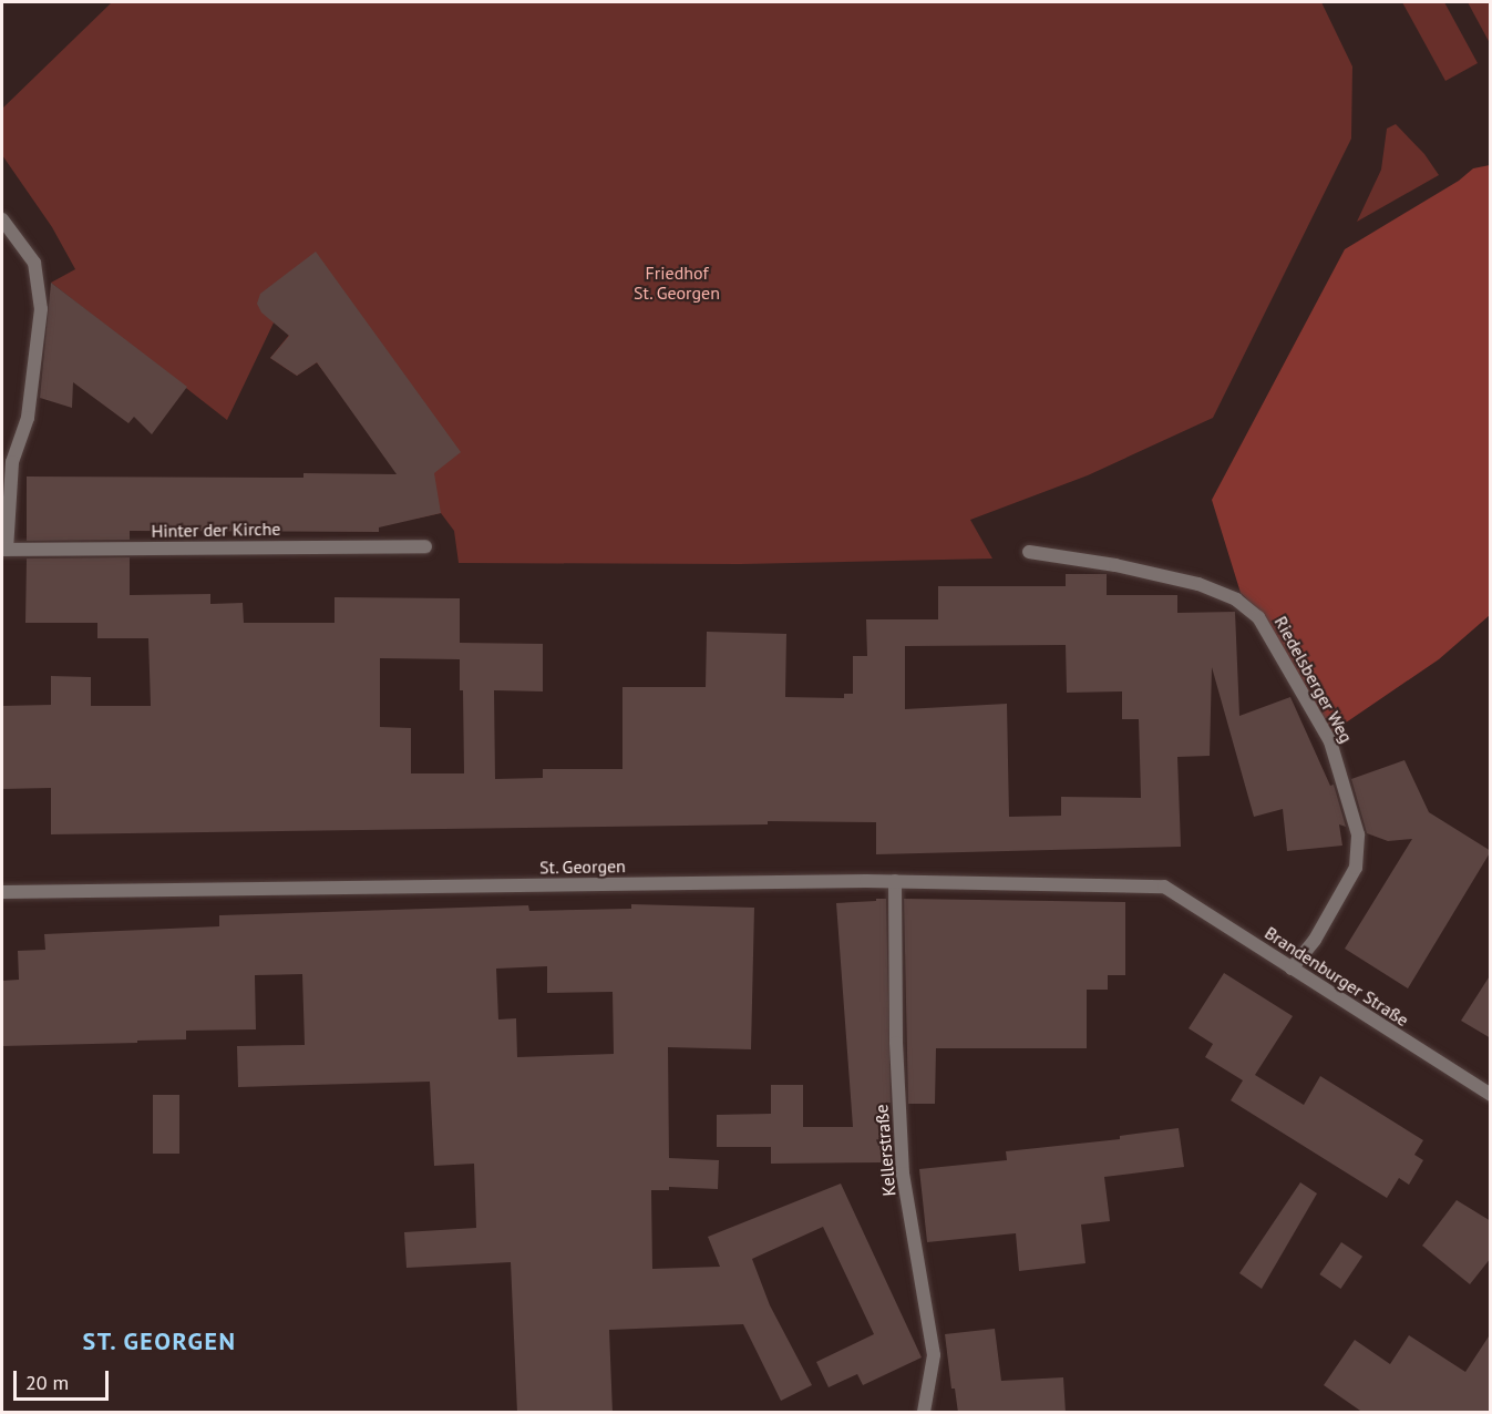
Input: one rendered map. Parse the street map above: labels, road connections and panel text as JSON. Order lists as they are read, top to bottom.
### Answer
{
  "streets": {
    "street": [
      "Hinter der Kirche",
      "Riedelsberger Weg",
      "St. Georgen",
      "Brandenburger Straße",
      "Kellerstraße"
    ]
  },
  "crossings": [
    ["Riedelsberger Weg", "Brandenburger Straße"],
    ["St. Georgen", "Brandenburger Straße"],
    ["St. Georgen", "Kellerstraße"]
  ],
  "districts": ["ST. GEORGEN"],
  "parks": ["Friedhof St. Georgen"],
  "scale_bar": "20 m"
}
